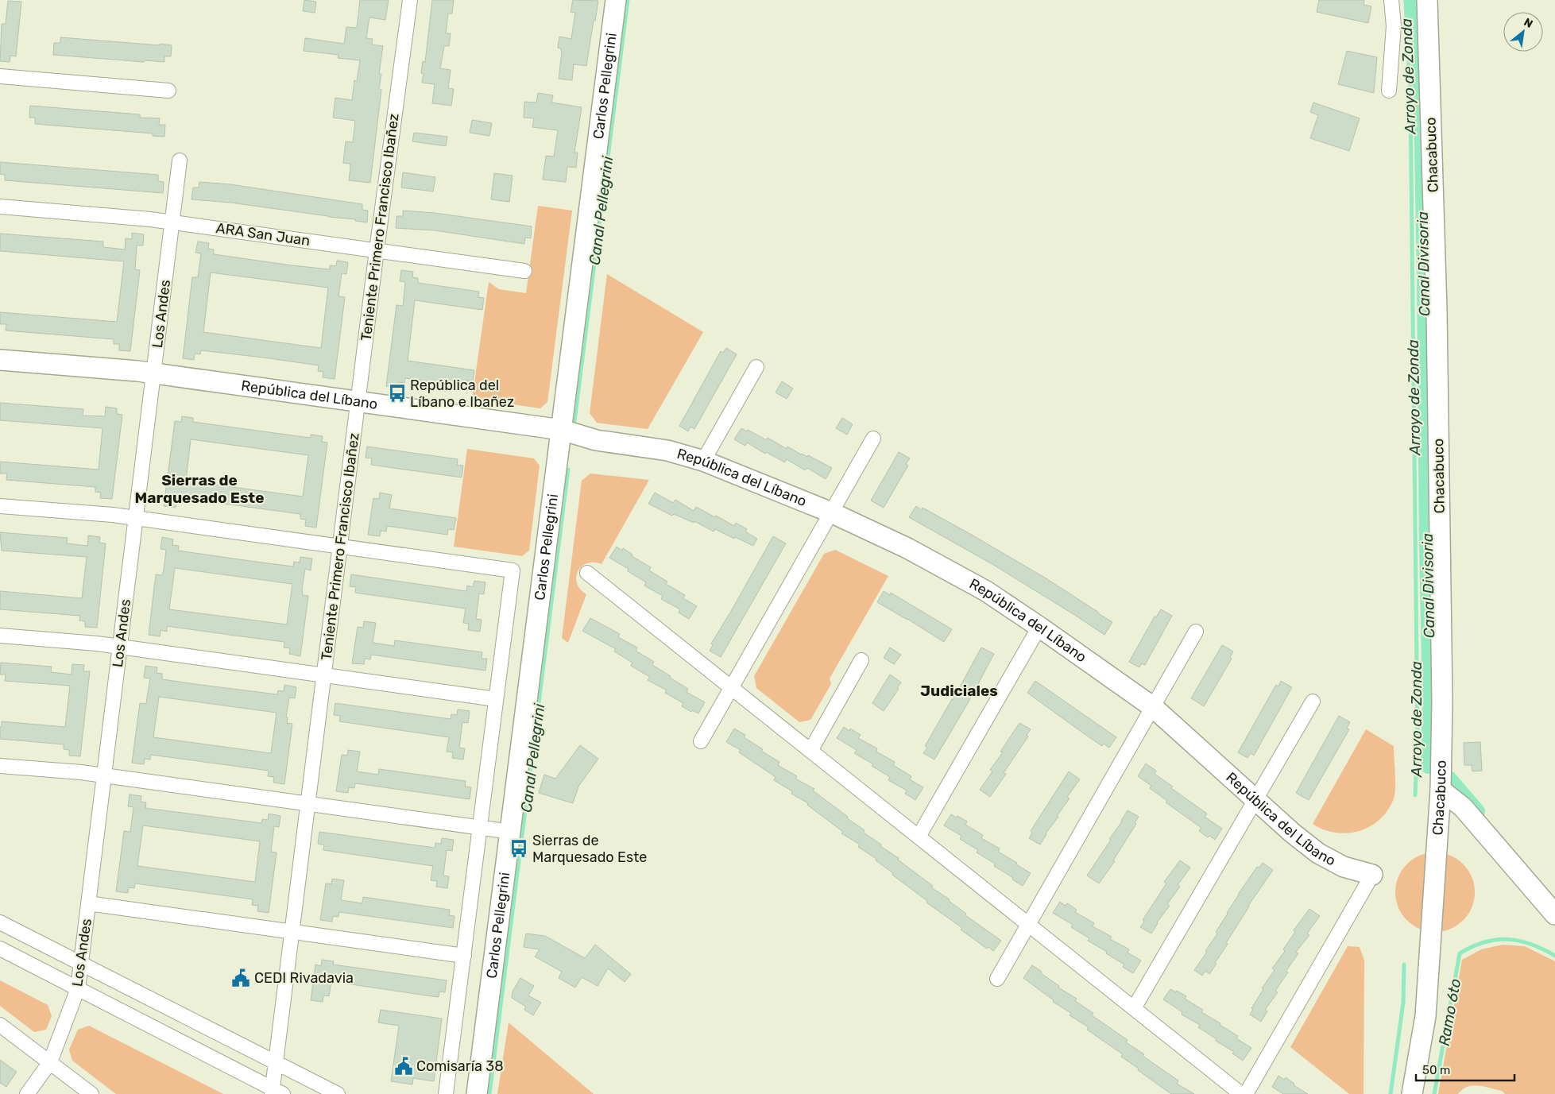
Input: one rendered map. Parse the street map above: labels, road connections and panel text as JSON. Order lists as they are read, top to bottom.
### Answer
{
  "streets": {
    "street": [
      "Carlos Pellegrini",
      "Chacabuco",
      "Teniente Primero Francisco Ibañez",
      "ARA San Juan",
      "Los Andes",
      "República del Líbano"
    ]
  },
  "crossings": [
    ["Carlos Pellegrini", "República del Líbano"],
    ["Teniente Primero Francisco Ibañez", "ARA San Juan"],
    ["Teniente Primero Francisco Ibañez", "República del Líbano"],
    ["ARA San Juan", "Los Andes"],
    ["Los Andes", "República del Líbano"]
  ],
  "districts": ["Sierras de Marquesado Este", "Judiciales"],
  "water": [
    "Arroyo de Zonda",
    "Canal Pellegrini",
    "Canal Divisoria",
    "Ramo 6to"
  ],
  "places": {
    "bus stop": ["República del Líbano e Ibañez", "Sierras de Marquesado Este"],
    "public building": ["CEDI Rivadavia", "Comisaría 38"]
  },
  "scale_bar": "50 m",
  "north": "top right"
}
